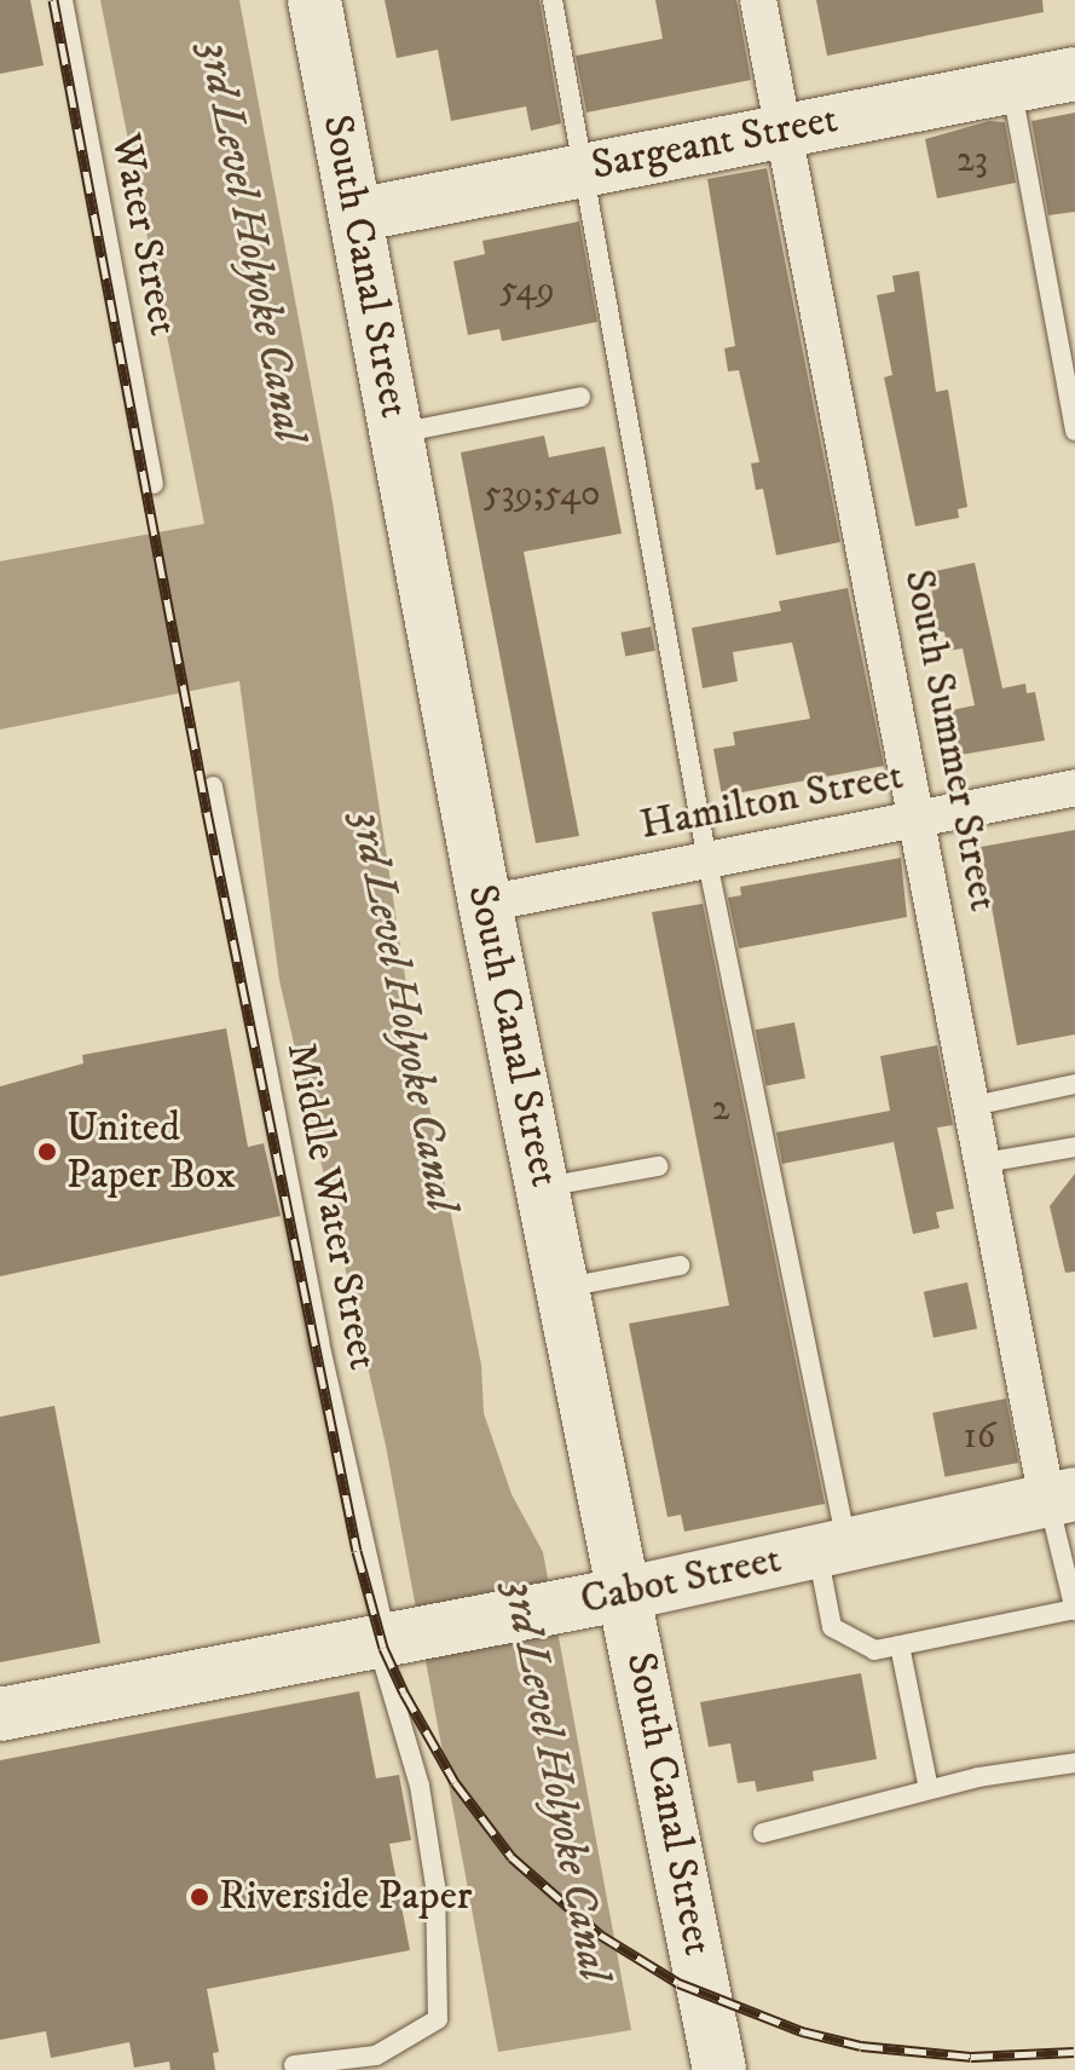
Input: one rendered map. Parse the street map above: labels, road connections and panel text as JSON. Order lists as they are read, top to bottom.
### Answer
{
  "streets": {
    "street": [
      "Sargeant Street",
      "South Canal Street",
      "South Summer Street",
      "Hamilton Street",
      "Cabot Street"
    ],
    "lane": ["Water Street", "Middle Water Street"]
  },
  "crossings": [
    ["Sargeant Street", "South Canal Street"],
    ["Sargeant Street", "South Summer Street"],
    ["South Canal Street", "Hamilton Street"],
    ["South Canal Street", "Cabot Street"],
    ["South Summer Street", "Hamilton Street"],
    ["South Summer Street", "Cabot Street"],
    ["Middle Water Street", "Cabot Street"]
  ],
  "water": ["3rd Level Holyoke Canal"],
  "places": ["United Paper Box", "Riverside Paper"],
  "house_numbers": [
    "23",
    "549",
    "539;540",
    "2",
    "16"
  ]
}
